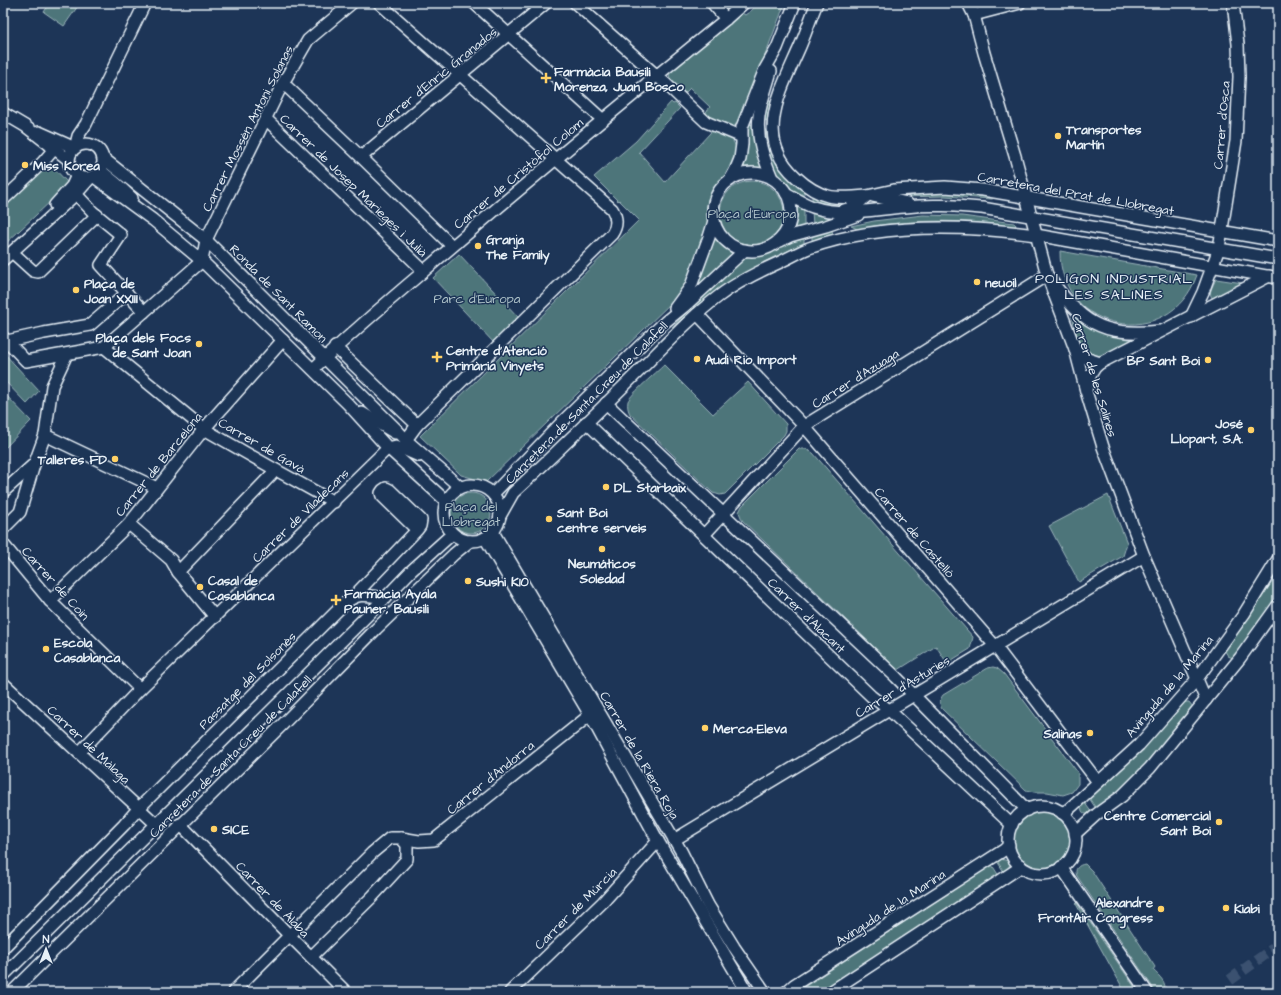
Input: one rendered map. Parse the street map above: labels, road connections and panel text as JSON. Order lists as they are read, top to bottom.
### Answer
{
  "streets": {
    "street": [
      "Carrer d'Enric Granados",
      "Carrer d'Osca",
      "Carrer Mossèn Antoni Solanas",
      "Carrer de Cristòfol Colom",
      "Carrer de Josep Marieges i Julià",
      "Carretera del Prat de Llobregat",
      "Ronda de Sant Ramon",
      "Carrer de les Salines",
      "Carrer d'Azuaga",
      "Carretera de Santa Creu de Calafell",
      "Carrer de Gavà",
      "Carrer de Barcelona",
      "Carrer de Viladecans",
      "Carrer de Castelló",
      "Carrer de Coin",
      "Carrer d'Alacant",
      "Passatge del Solsonès",
      "Carrer d'Asturies",
      "Avinguda de la Marina",
      "Carrer de Màlaga",
      "Carrer de la Riera Roja",
      "Carrer d'Andorra",
      "Carrer de Álaba",
      "Carrer de Múrcia"
    ]
  },
  "crossings": [
    ["Carrer d'Enric Granados", "Carrer de Josep Marieges i Julià"],
    ["Carrer d'Osca", "Carretera del Prat de Llobregat"],
    ["Carrer Mossèn Antoni Solanas", "Carrer de Josep Marieges i Julià"],
    ["Carrer Mossèn Antoni Solanas", "Ronda de Sant Ramon"],
    ["Carrer de Cristòfol Colom", "Carrer de Josep Marieges i Julià"],
    ["Carrer de Cristòfol Colom", "Ronda de Sant Ramon"],
    ["Carretera del Prat de Llobregat", "Carrer de les Salines"],
    ["Ronda de Sant Ramon", "Carretera de Santa Creu de Calafell"],
    ["Ronda de Sant Ramon", "Carrer de Barcelona"],
    ["Ronda de Sant Ramon", "Carrer de Viladecans"],
    ["Ronda de Sant Ramon", "Carrer de la Riera Roja"],
    ["Carrer de les Salines", "Carrer d'Azuaga"],
    ["Carrer de les Salines", "Carrer d'Asturies"],
    ["Carrer de les Salines", "Avinguda de la Marina"],
    ["Carrer d'Azuaga", "Carrer de Castelló"],
    ["Carrer d'Azuaga", "Carrer d'Alacant"],
    ["Carretera de Santa Creu de Calafell", "Carrer de Castelló"],
    ["Carretera de Santa Creu de Calafell", "Carrer d'Alacant"],
    ["Carretera de Santa Creu de Calafell", "Carrer de Màlaga"],
    ["Carretera de Santa Creu de Calafell", "Carrer de la Riera Roja"],
    ["Carretera de Santa Creu de Calafell", "Carrer de Álaba"],
    ["Carrer de Gavà", "Carrer de Barcelona"],
    ["Carrer de Gavà", "Carrer de Viladecans"],
    ["Carrer de Barcelona", "Carrer de Coin"],
    ["Carrer de Viladecans", "Carrer de Coin"],
    ["Carrer de Viladecans", "Carrer de Màlaga"],
    ["Carrer de Castelló", "Carrer d'Asturies"],
    ["Carrer de Castelló", "Avinguda de la Marina"],
    ["Carrer d'Alacant", "Carrer d'Asturies"],
    ["Carrer d'Alacant", "Avinguda de la Marina"],
    ["Passatge del Solsonès", "Carrer de Màlaga"],
    ["Carrer d'Asturies", "Carrer de la Riera Roja"],
    ["Carrer de la Riera Roja", "Carrer d'Andorra"],
    ["Carrer de la Riera Roja", "Carrer de Múrcia"],
    ["Carrer d'Andorra", "Carrer de Álaba"]
  ],
  "districts": ["POLÍGON INDUSTRIAL LES SALINES"],
  "parks": ["Plaça d'Europa", "Parc d'Europa", "Plaça del Llobregat"],
  "places": {
    "health": ["Farmàcia Bausili Morenza, Juan Bosco", "Centre d'Atenció Primària Vinyets", "Farmàcia Ayala Pauner, Bausili"],
    "other": [
      "Transportes Martín",
      "Miss Korea",
      "Granja The Family",
      "neuoil",
      "Plaça de Joan XXIII",
      "Plaça dels Focs de Sant Joan",
      "Audi Rio Import",
      "BP Sant Boi",
      "José Llopart, S.A.",
      "Talleres FD",
      "DL Starbaix",
      "Sant Boi centre serveis",
      "Neumáticos Soledad",
      "Sushi K10",
      "Casal de Casablanca",
      "Escola Casablanca",
      "Merca-Eleva",
      "Salinas",
      "Centre Comercial Sant Boi",
      "SICE",
      "Kiabi",
      "Alexandre FrontAir Congress"
    ]
  },
  "north": "top"
}
